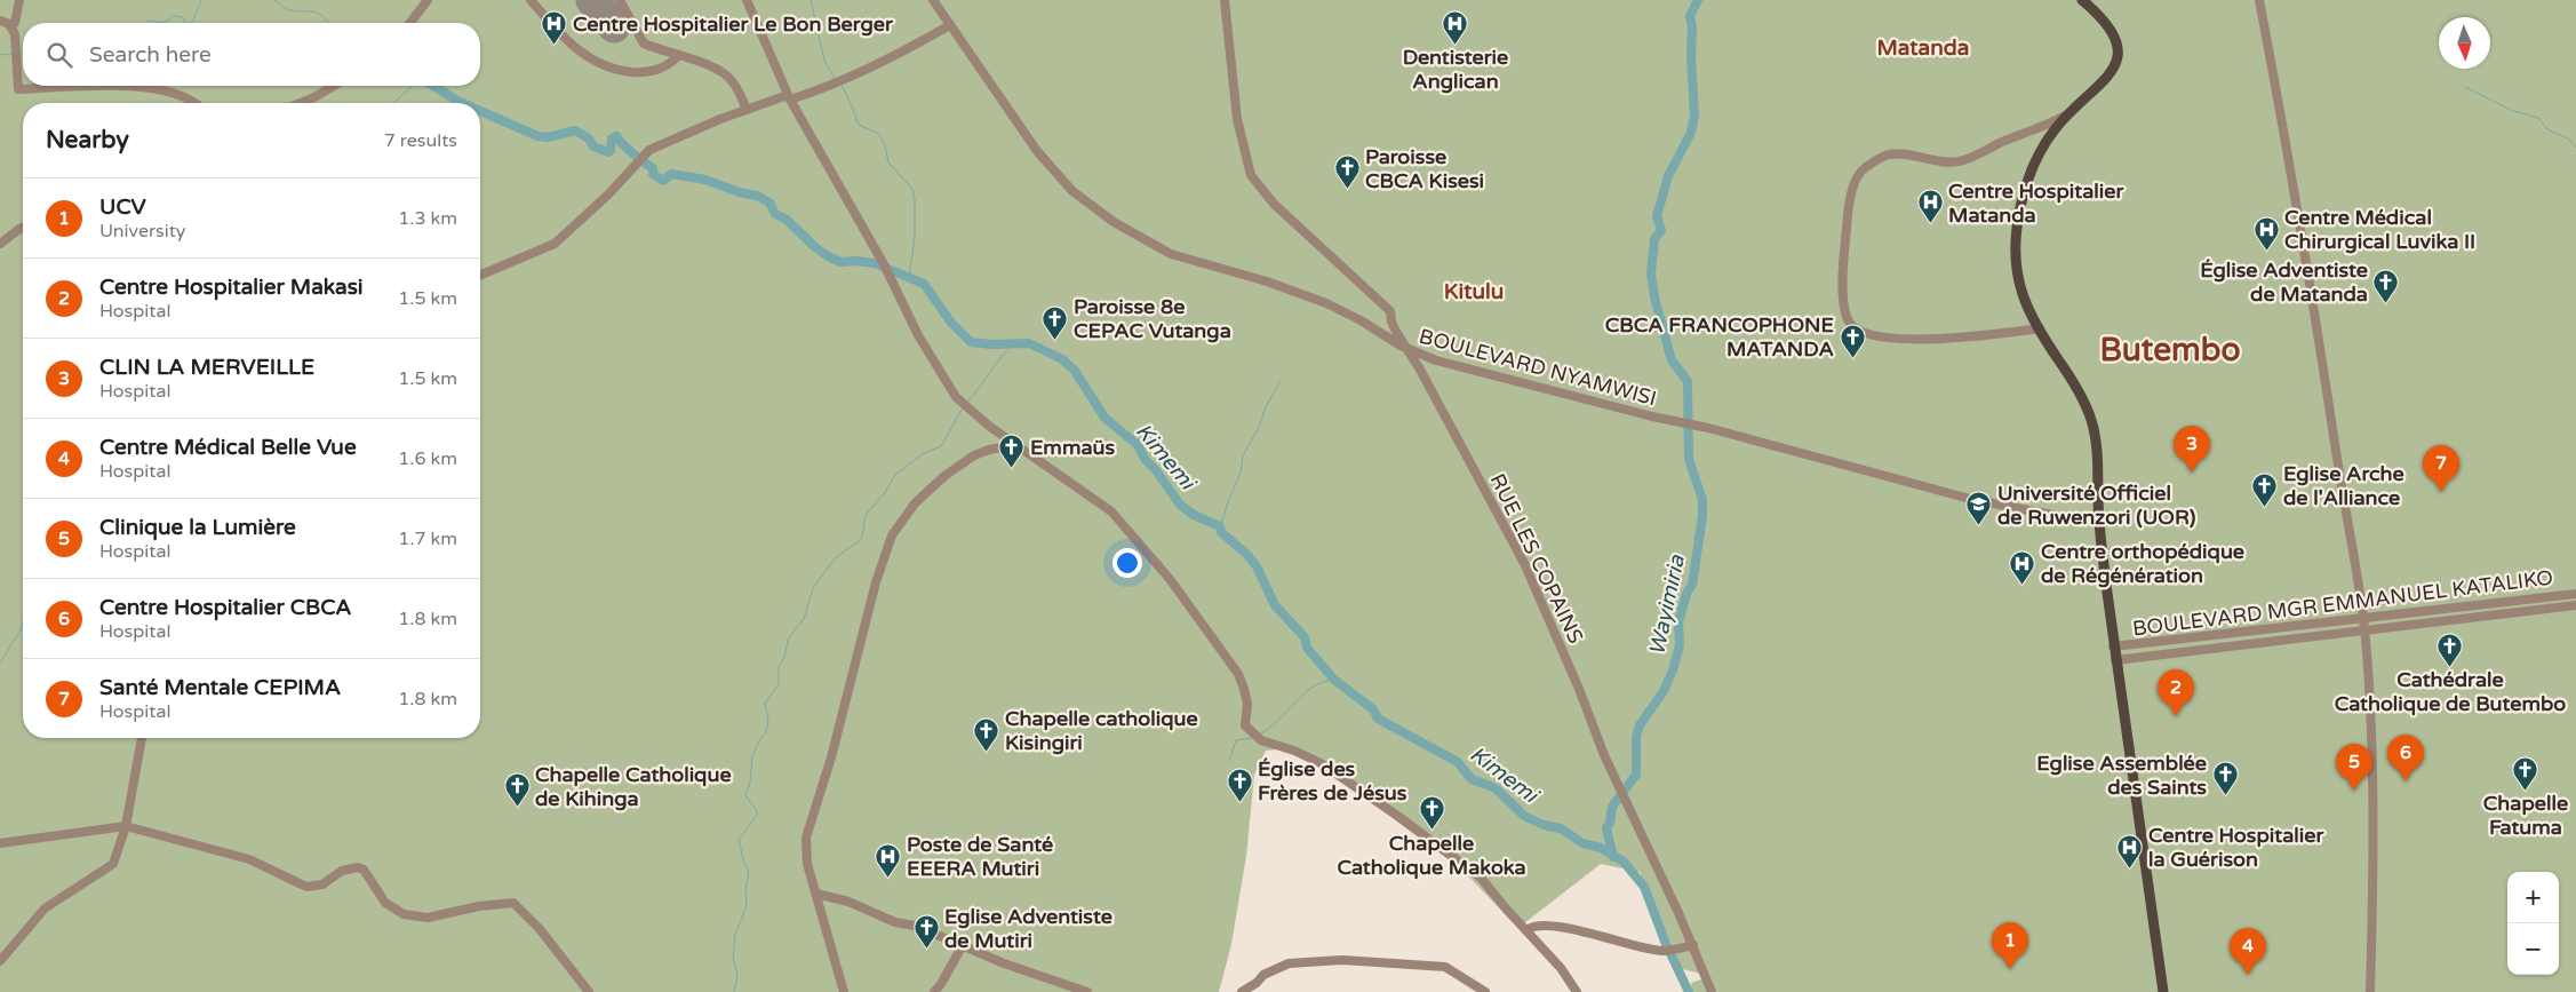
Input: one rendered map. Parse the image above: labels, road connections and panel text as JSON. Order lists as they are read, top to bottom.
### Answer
{
  "streets": {
    "street": ["BOULEVARD NYAMWISI", "RUE LES COPAINS", "BOULEVARD MGR EMMANUEL KATALIKO"]
  },
  "crossings": [
    ["BOULEVARD NYAMWISI", "RUE LES COPAINS"]
  ],
  "districts": ["Matanda", "Kitulu", "Butembo"],
  "water": ["Kimemi", "Wayimiria"],
  "places": {
    "hospital": [
      "Dentisterie Anglican",
      "Centre Hospitalier Le Bon Berger",
      "Centre Hospitalier Matanda",
      "Centre Médical Chirurgical Luvika II",
      "Centre orthopédique de Régénération",
      "Centre Hospitalier la Guérison",
      "Poste de Santé EEERA Mutiri"
    ],
    "church": [
      "Paroisse CBCA Kisesi",
      "Église Adventiste de Matanda",
      "Paroisse 8e CEPAC Vutanga",
      "CBCA FRANCOPHONE MATANDA",
      "Emmaüs",
      "Eglise Arche de l'Alliance",
      "Cathédrale Catholique de Butembo",
      "Chapelle catholique Kisingiri",
      "Chapelle Fatuma",
      "Eglise Assemblée des Saints",
      "Église des Frères de Jésus",
      "Chapelle Catholique de Kihinga",
      "Chapelle Catholique Makoka",
      "Eglise Adventiste de Mutiri"
    ],
    "school or university": ["Université Officiel de Ruwenzori (UOR)"]
  },
  "north": "bottom",
  "page": {
    "search": "Search here",
    "heading": ["Nearby", "7 results"],
    "list": [
      {
        "mark": "1",
        "name": "UCV",
        "note": "University",
        "value": "1.3 km"
      },
      {
        "mark": "2",
        "name": "Centre Hospitalier Makasi",
        "note": "Hospital",
        "value": "1.5 km"
      },
      {
        "mark": "3",
        "name": "CLIN LA MERVEILLE",
        "note": "Hospital",
        "value": "1.5 km"
      },
      {
        "mark": "4",
        "name": "Centre Médical Belle Vue",
        "note": "Hospital",
        "value": "1.6 km"
      },
      {
        "mark": "5",
        "name": "Clinique la Lumière",
        "note": "Hospital",
        "value": "1.7 km"
      },
      {
        "mark": "6",
        "name": "Centre Hospitalier CBCA",
        "note": "Hospital",
        "value": "1.8 km"
      },
      {
        "mark": "7",
        "name": "Santé Mentale CEPIMA",
        "note": "Hospital",
        "value": "1.8 km"
      }
    ],
    "pins": [
      "3",
      "7",
      "2",
      "6",
      "5",
      "1",
      "4"
    ],
    "map_buttons": ["+", "−"]
  }
}
